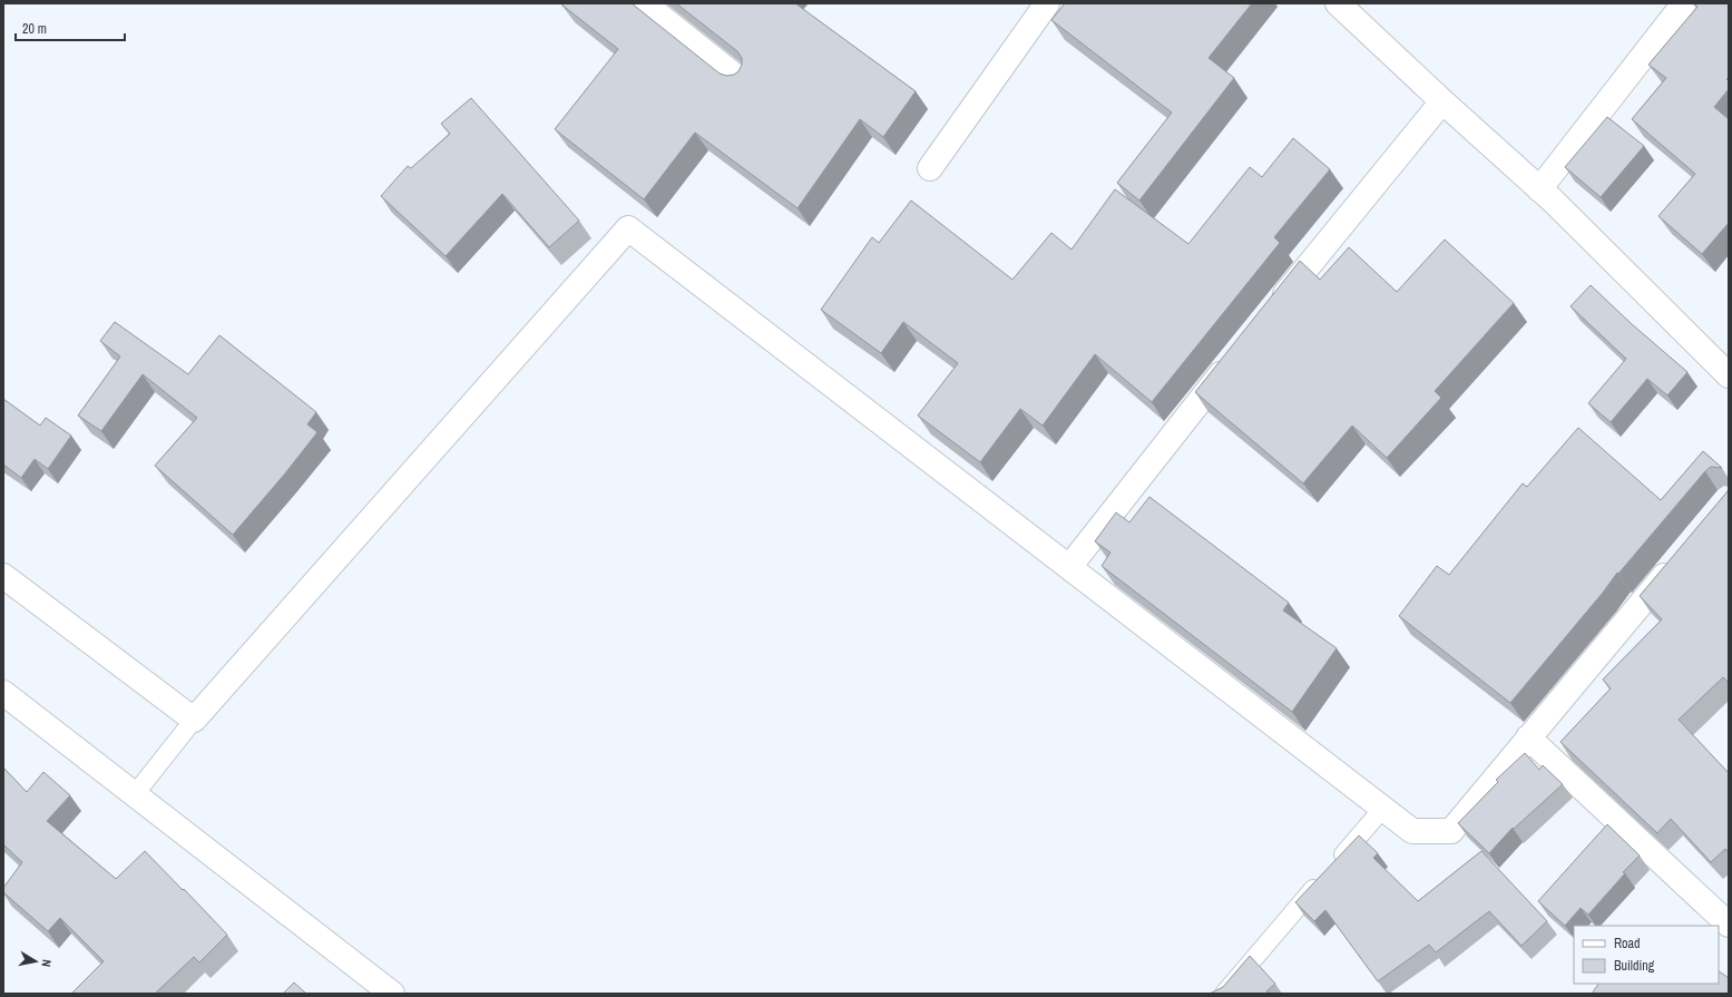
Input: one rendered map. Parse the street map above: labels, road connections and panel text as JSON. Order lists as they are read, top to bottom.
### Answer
{
  "legend": ["Road", "Building"],
  "scale_bar": "20 m",
  "north": "right"
}
